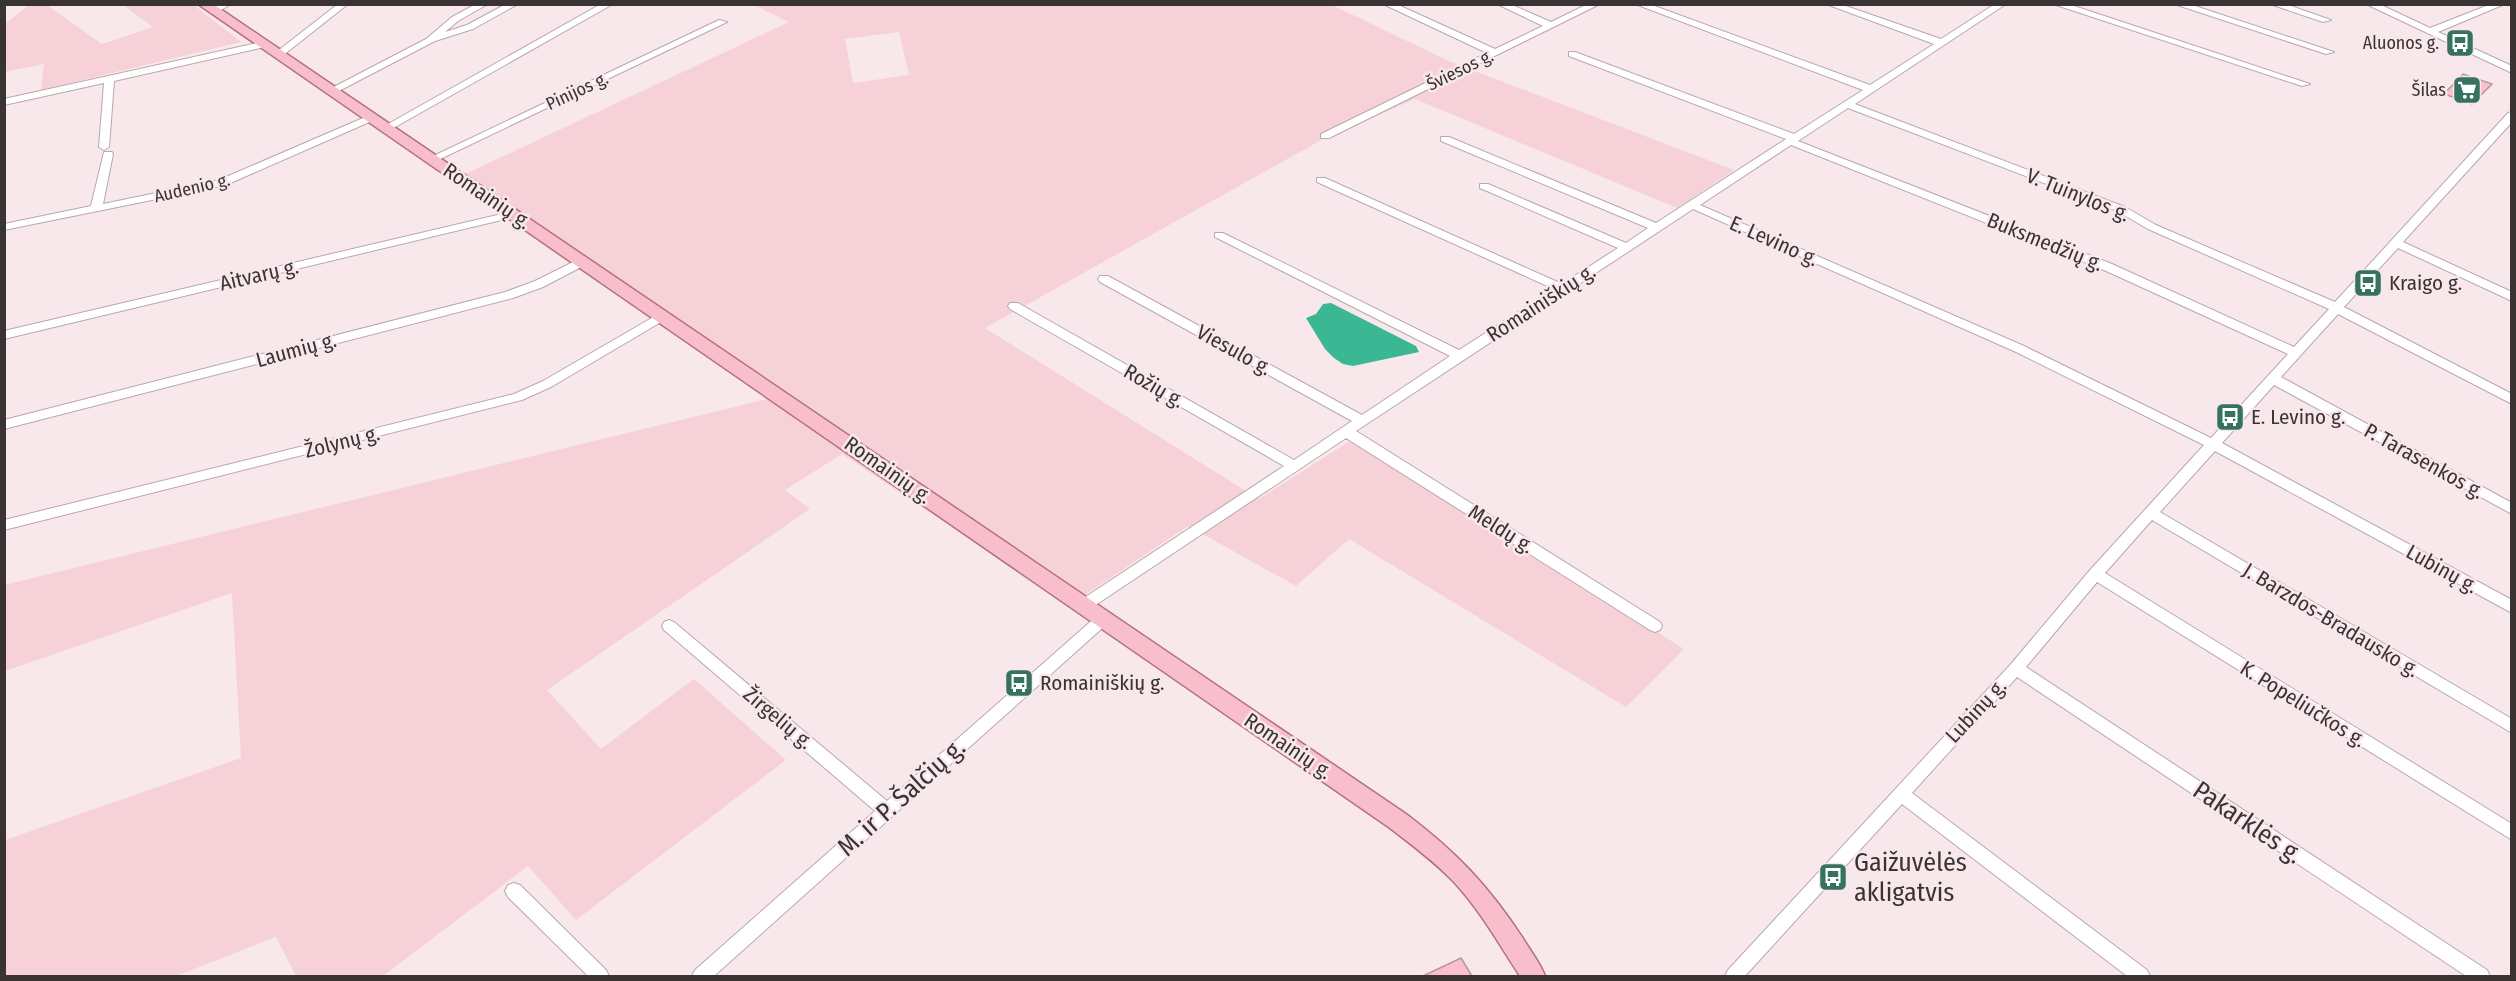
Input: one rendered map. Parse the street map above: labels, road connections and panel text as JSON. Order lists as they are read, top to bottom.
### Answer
{
  "streets": {
    "main road": ["Romainių g."],
    "street": [
      "Šviesos g.",
      "Pinijos g.",
      "Audenio g.",
      "V. Tuinylos g.",
      "E. Levino g.",
      "Buksmedžių g.",
      "Aitvarų g.",
      "Romainiškių g.",
      "Laumių g.",
      "Viesulo g.",
      "Rožių g.",
      "Žolynų g.",
      "P. Tarasenkos g.",
      "Meldų g.",
      "Lubinų g.",
      "J. Barzdos-Bradausko g.",
      "K. Popeliučkos g.",
      "Žirgelių g.",
      "M. ir P. Šalčių g.",
      "Pakarklės g."
    ]
  },
  "crossings": [
    ["Pinijos g.", "Romainių g."],
    ["Audenio g.", "Romainių g."],
    ["V. Tuinylos g.", "Romainiškių g."],
    ["V. Tuinylos g.", "Lubinų g."],
    ["Romainių g.", "Aitvarų g."],
    ["Romainių g.", "Romainiškių g."],
    ["Romainių g.", "Laumių g."],
    ["Romainių g.", "Žolynų g."],
    ["Romainių g.", "M. ir P. Šalčių g."],
    ["E. Levino g.", "Romainiškių g."],
    ["E. Levino g.", "Lubinų g."],
    ["Buksmedžių g.", "Romainiškių g."],
    ["Buksmedžių g.", "Lubinų g."],
    ["Romainiškių g.", "Viesulo g."],
    ["Romainiškių g.", "Rožių g."],
    ["Romainiškių g.", "Meldų g."],
    ["P. Tarasenkos g.", "Lubinų g."],
    ["Lubinų g.", "J. Barzdos-Bradausko g."],
    ["Lubinų g.", "K. Popeliučkos g."],
    ["Lubinų g.", "Pakarklės g."],
    ["Žirgelių g.", "M. ir P. Šalčių g."]
  ],
  "places": {
    "bus stop": [
      "Aluonos g.",
      "Kraigo g.",
      "E. Levino g.",
      "Romainiškių g.",
      "Gaižuvėlės akligatvis"
    ],
    "supermarket": ["Šilas"]
  }
}
